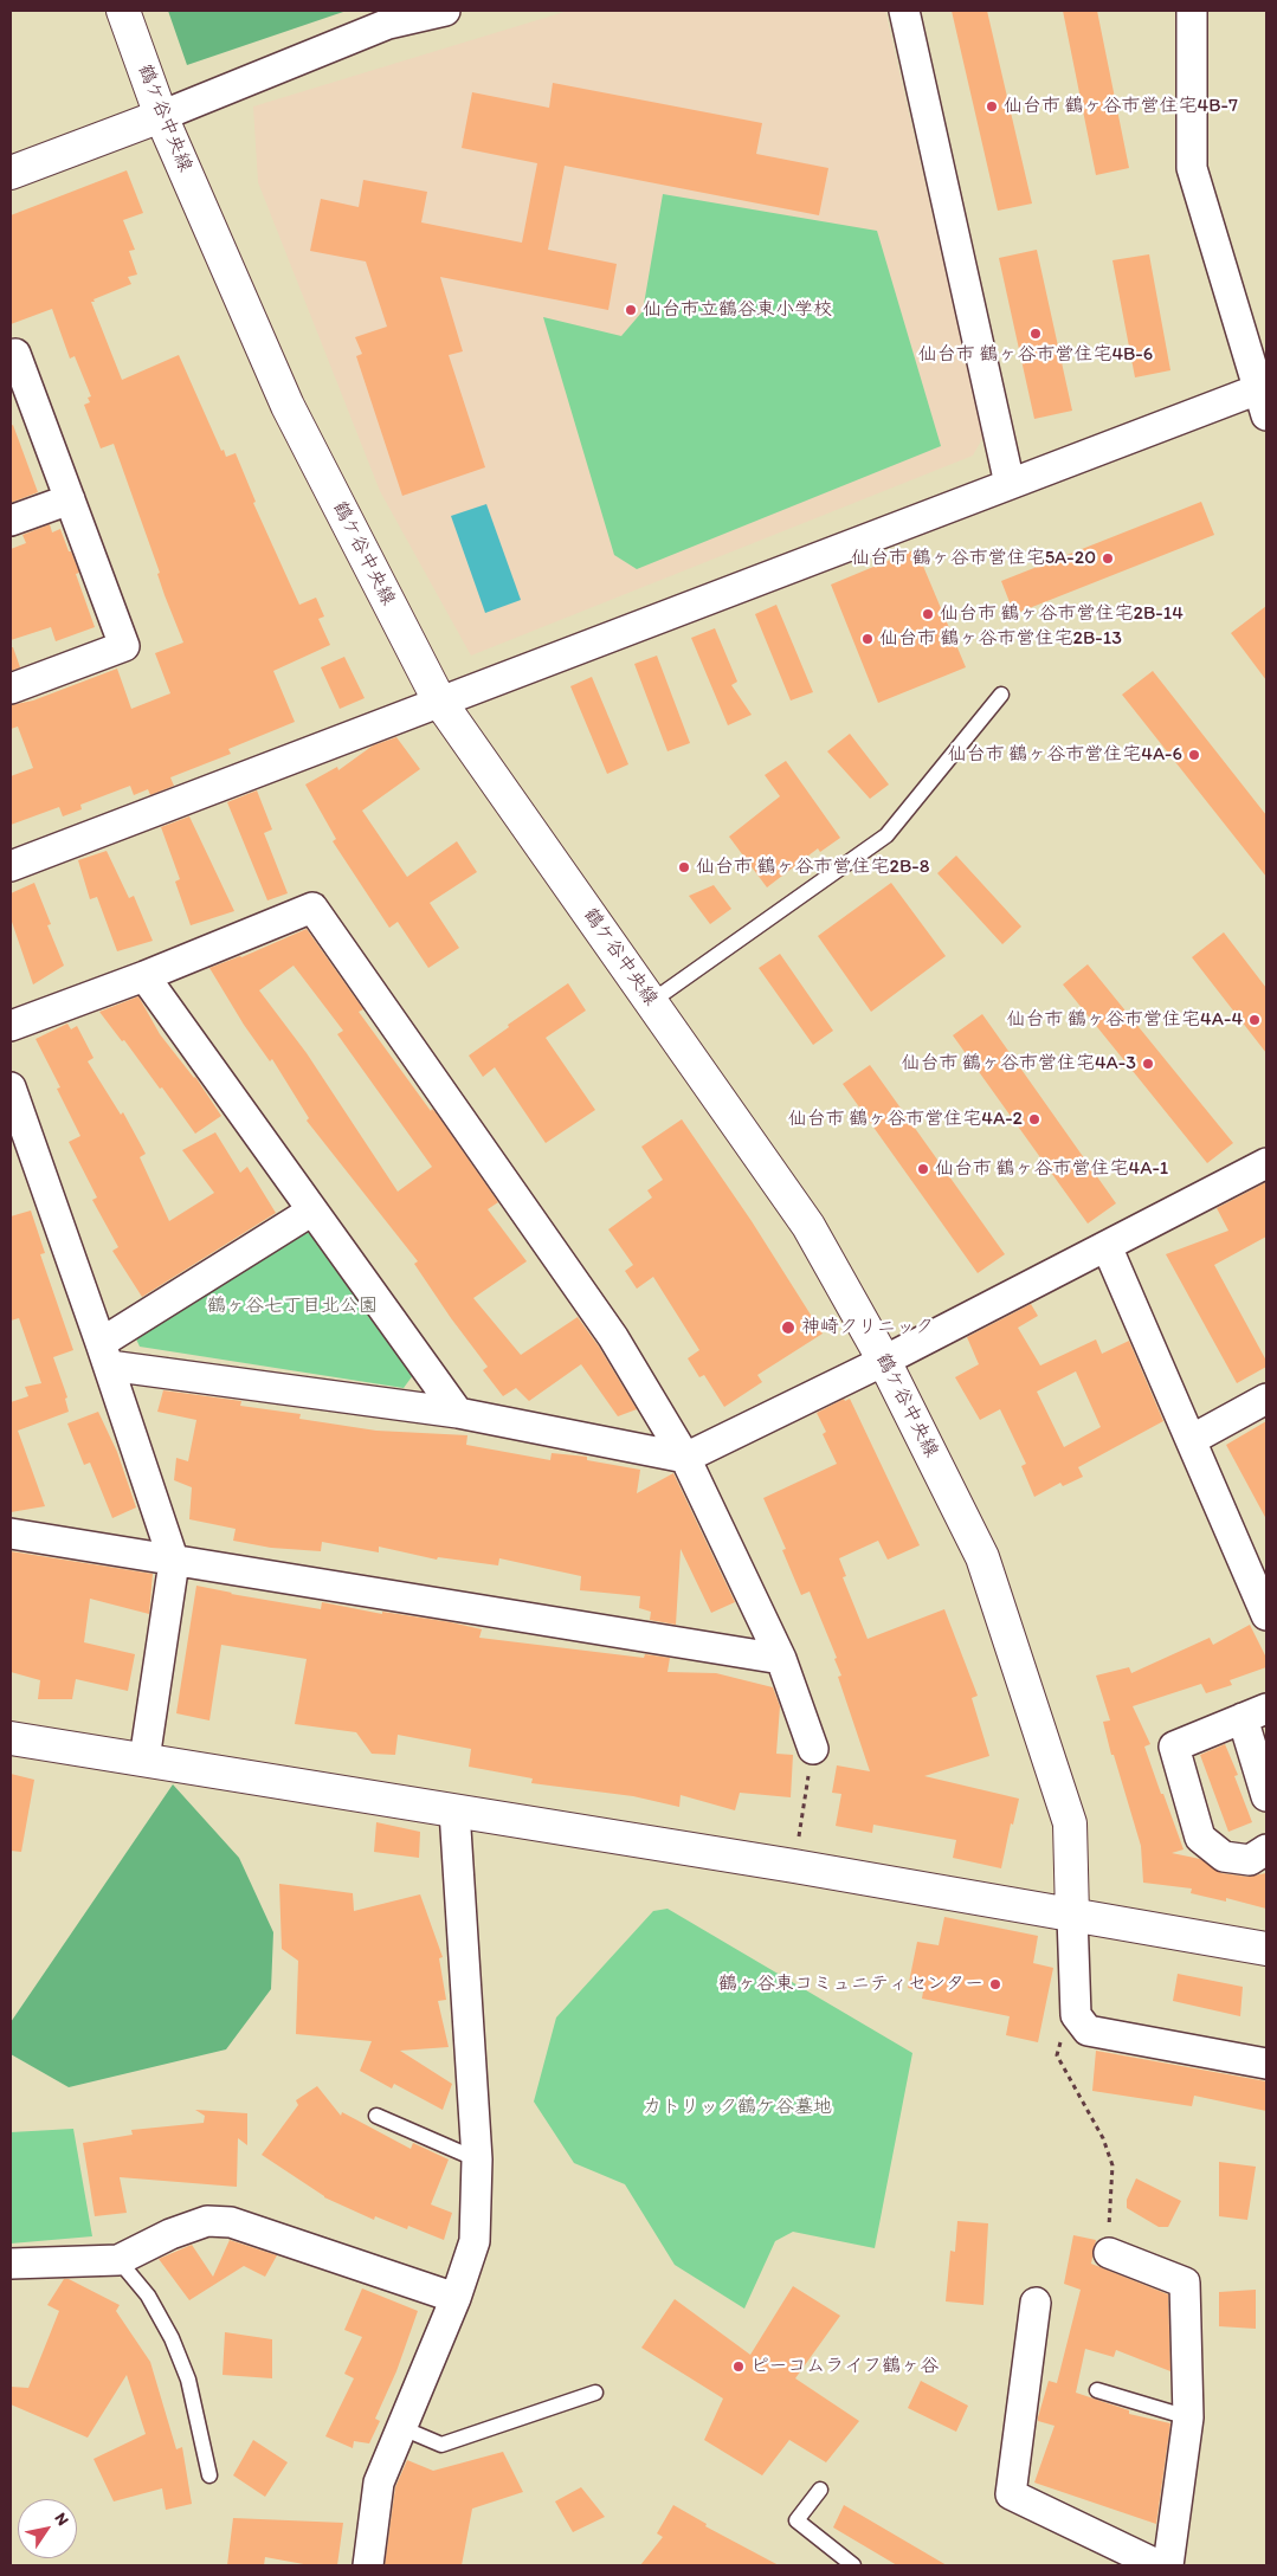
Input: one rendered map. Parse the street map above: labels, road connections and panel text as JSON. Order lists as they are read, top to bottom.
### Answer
{
  "streets": {
    "street": ["鶴ケ谷中央線"]
  },
  "parks": ["鶴ヶ谷七丁目北公園", "カトリック鶴ケ谷墓地"],
  "places": [
    "仙台市 鶴ヶ谷市営住宅4B-7",
    "仙台市立鶴谷東小学校",
    "仙台市 鶴ヶ谷市営住宅4B-6",
    "仙台市 鶴ヶ谷市営住宅5A-20",
    "仙台市 鶴ヶ谷市営住宅2B-14",
    "仙台市 鶴ヶ谷市営住宅2B-13",
    "仙台市 鶴ヶ谷市営住宅4A-6",
    "仙台市 鶴ヶ谷市営住宅2B-8",
    "仙台市 鶴ヶ谷市営住宅4A-4",
    "仙台市 鶴ヶ谷市営住宅4A-3",
    "仙台市 鶴ヶ谷市営住宅4A-2",
    "仙台市 鶴ヶ谷市営住宅4A-1",
    "神崎クリニック",
    "鶴ヶ谷東コミュニティセンター",
    "ピーコムライフ鶴ヶ谷"
  ],
  "north": "top right"
}
